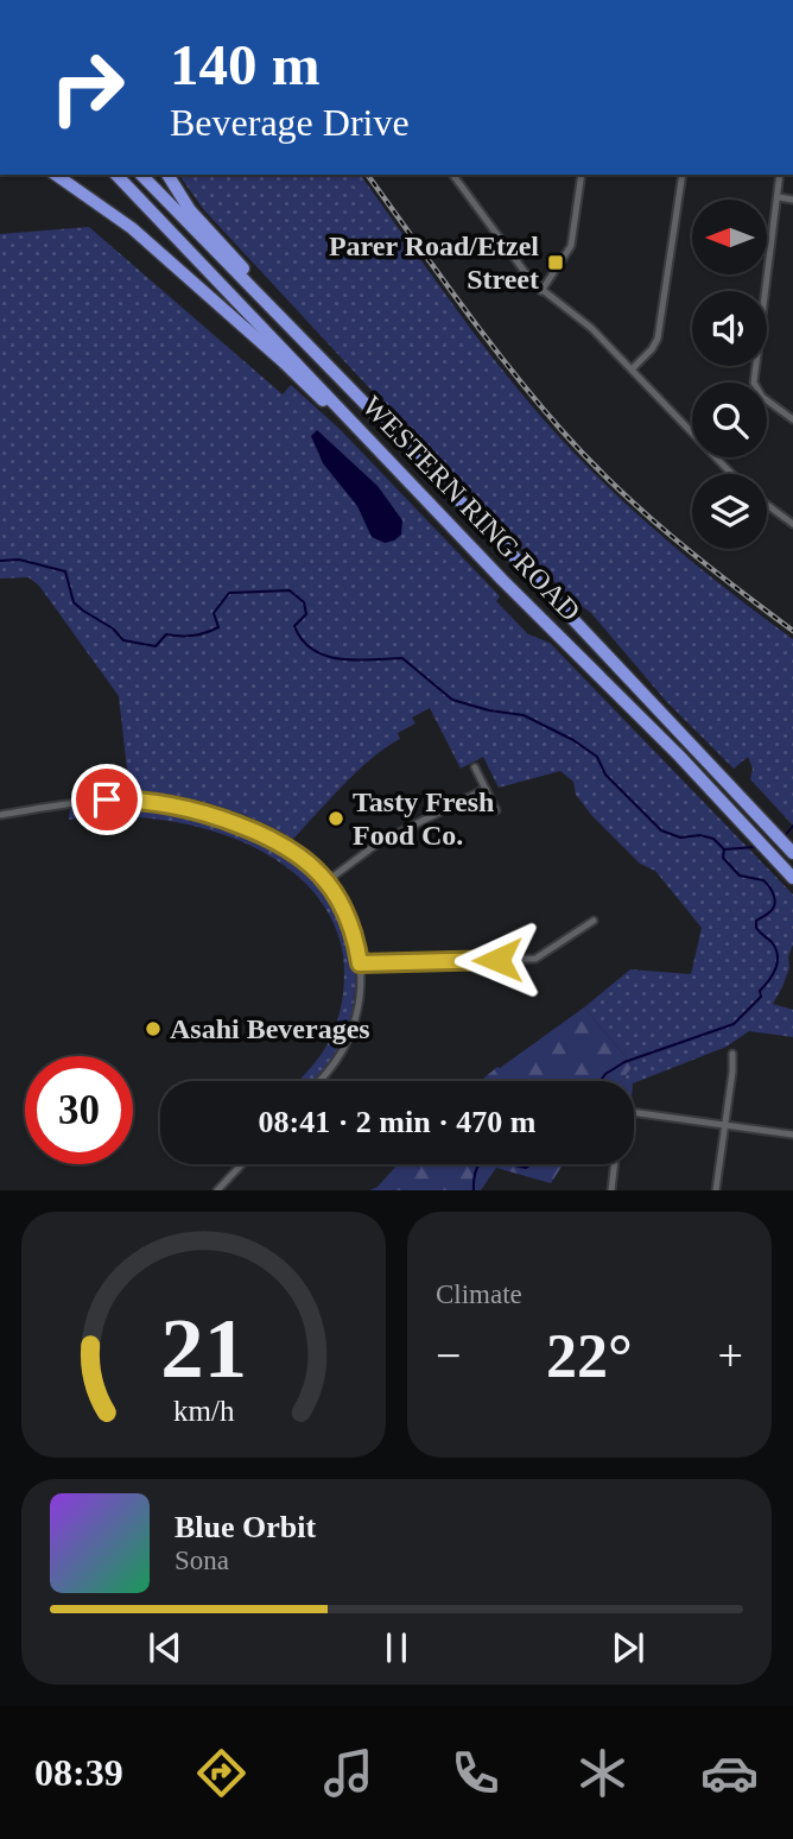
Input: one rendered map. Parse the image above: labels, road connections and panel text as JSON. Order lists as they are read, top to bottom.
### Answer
{
  "streets": {
    "highway": ["WESTERN RING ROAD"]
  },
  "places": {
    "transit": ["Parer Road/Etzel Street"],
    "other": ["Tasty Fresh Food Co.", "Asahi Beverages"]
  },
  "north": "left",
  "page": {
    "turn": ["140 m", "Beverage Drive"],
    "limit": "30",
    "trip": "08:41 · 2 min · 470 m",
    "tile": "Climate",
    "heat": ["−", "22°", "+"],
    "song": ["Blue Orbit", "Sona"],
    "tabs": "08:39",
    "gauge": ["21", "km/h"]
  }
}
